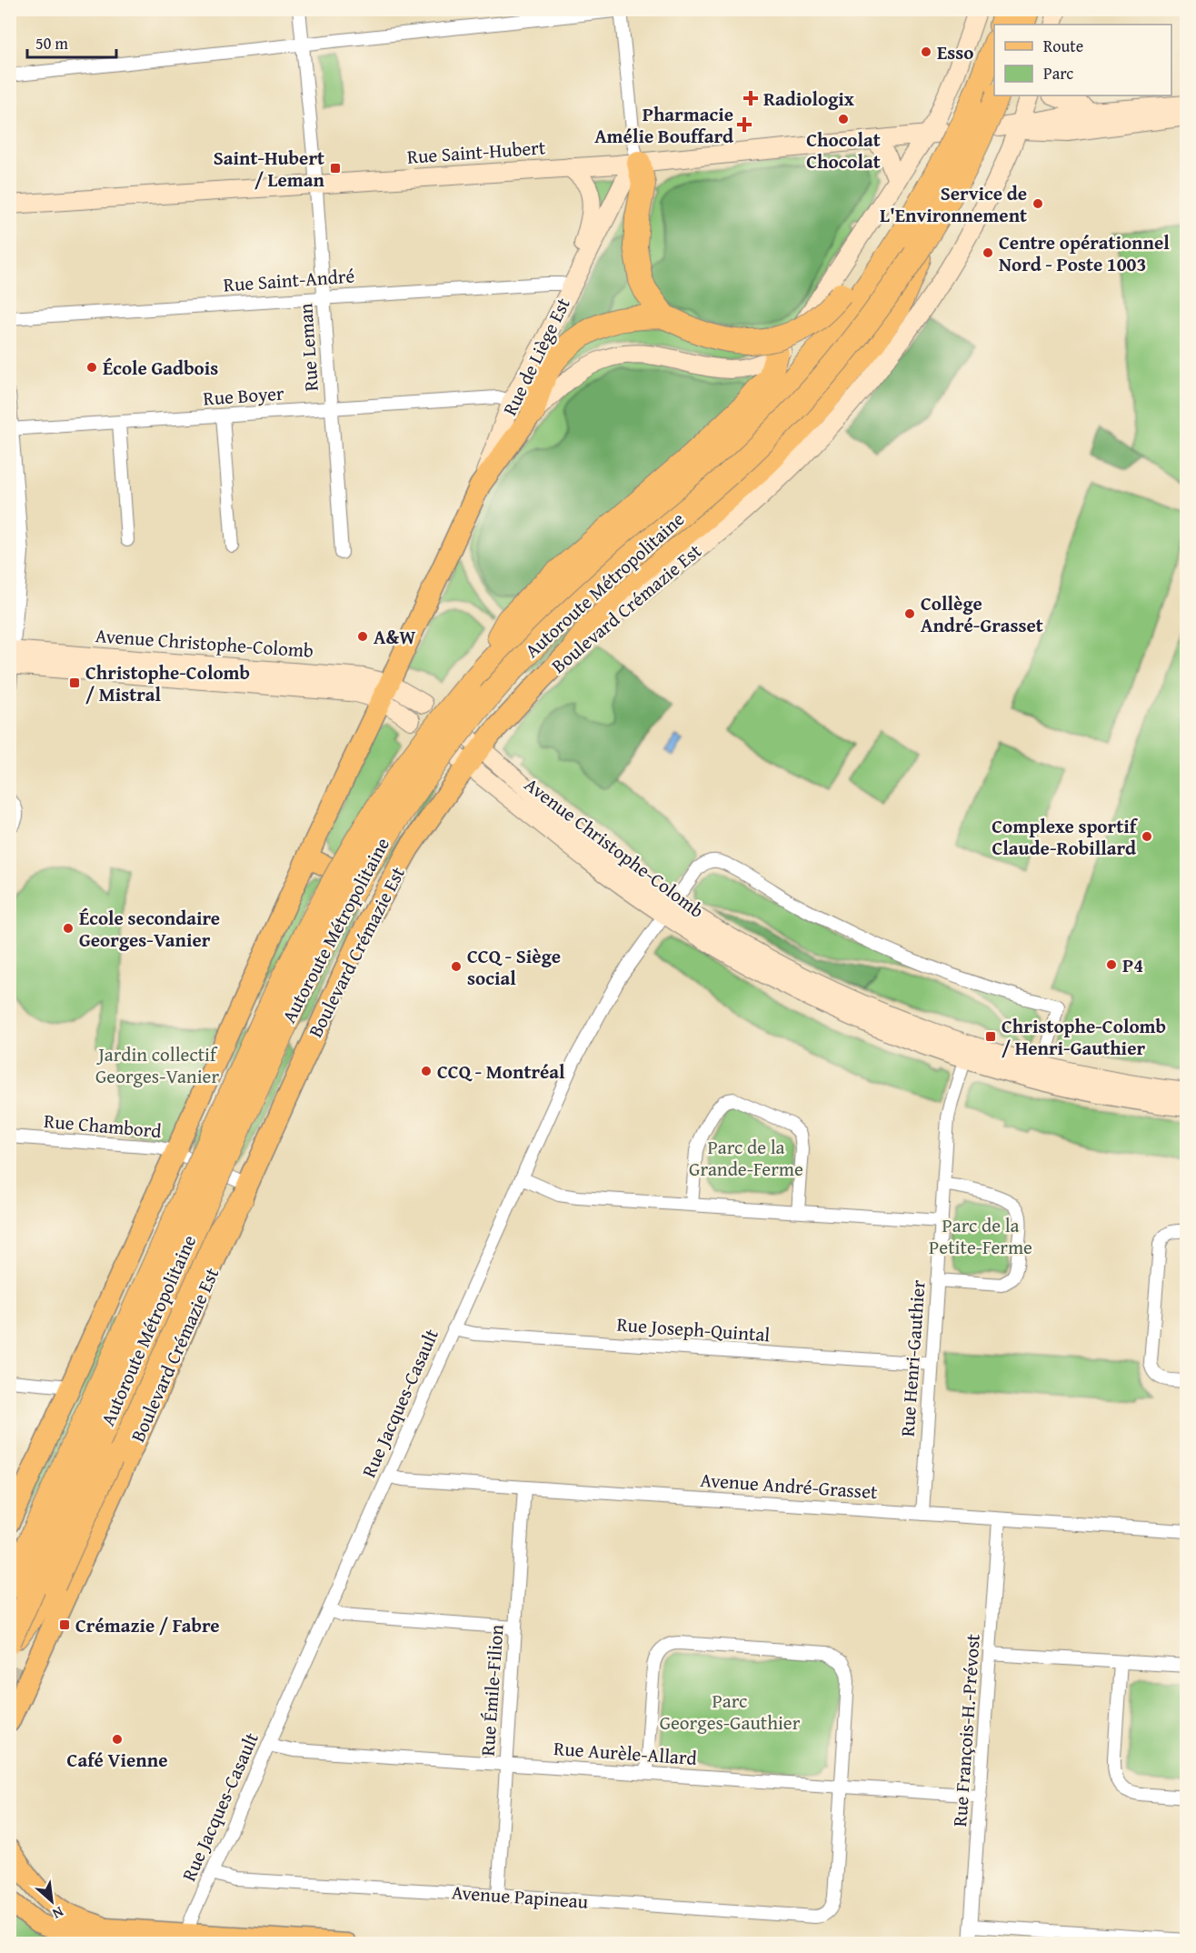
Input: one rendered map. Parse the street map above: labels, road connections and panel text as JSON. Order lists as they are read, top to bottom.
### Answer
{
  "streets": {
    "highway": ["Autoroute Métropolitaine"],
    "main road": [
      "Rue Saint-Hubert",
      "Rue de Liège Est",
      "Boulevard Crémazie Est",
      "Avenue Christophe-Colomb"
    ],
    "street": [
      "Rue Saint-André",
      "Rue Leman",
      "Rue Boyer",
      "Rue Chambord",
      "Rue Joseph-Quintal",
      "Rue Henri-Gauthier",
      "Rue Jacques-Casault",
      "Avenue André-Grasset",
      "Rue Émile-Filion",
      "Rue François-H.-Prévost",
      "Rue Aurèle-Allard",
      "Avenue Papineau"
    ]
  },
  "crossings": [
    ["Rue Saint-Hubert", "Rue Leman"],
    ["Rue Saint-Hubert", "Rue de Liège Est"],
    ["Rue Saint-André", "Rue Leman"],
    ["Rue Saint-André", "Rue de Liège Est"],
    ["Rue Leman", "Rue Boyer"],
    ["Rue de Liège Est", "Rue Boyer"],
    ["Rue de Liège Est", "Avenue Christophe-Colomb"],
    ["Boulevard Crémazie Est", "Avenue Christophe-Colomb"],
    ["Avenue Christophe-Colomb", "Rue Henri-Gauthier"],
    ["Avenue Christophe-Colomb", "Rue Jacques-Casault"],
    ["Rue Joseph-Quintal", "Rue Henri-Gauthier"],
    ["Rue Joseph-Quintal", "Rue Jacques-Casault"],
    ["Rue Henri-Gauthier", "Avenue André-Grasset"],
    ["Rue Jacques-Casault", "Avenue André-Grasset"],
    ["Rue Jacques-Casault", "Rue Aurèle-Allard"],
    ["Rue Jacques-Casault", "Avenue Papineau"],
    ["Avenue André-Grasset", "Rue Émile-Filion"],
    ["Avenue André-Grasset", "Rue François-H.-Prévost"],
    ["Rue Émile-Filion", "Rue Aurèle-Allard"],
    ["Rue Émile-Filion", "Avenue Papineau"],
    ["Rue François-H.-Prévost", "Rue Aurèle-Allard"],
    ["Rue Aurèle-Allard", "Avenue Papineau"]
  ],
  "parks": [
    "Jardin collectif Georges-Vanier",
    "Parc de la Grande-Ferme",
    "Parc de la Petite-Ferme",
    "Parc Georges-Gauthier"
  ],
  "places": {
    "other": [
      "Esso",
      "Chocolat Chocolat",
      "Service de L'Environnement",
      "Centre opérationnel Nord - Poste 1003",
      "École Gadbois",
      "Collège André-Grasset",
      "A&W",
      "Complexe sportif Claude-Robillard",
      "École secondaire Georges-Vanier",
      "P4",
      "CCQ - Siège social",
      "CCQ - Montréal",
      "Café Vienne"
    ],
    "health": ["Radiologix", "Pharmacie Amélie Bouffard"],
    "transit": [
      "Saint-Hubert / Leman",
      "Christophe-Colomb / Mistral",
      "Christophe-Colomb / Henri-Gauthier",
      "Crémazie / Fabre"
    ]
  },
  "legend": ["Route", "Parc"],
  "scale_bar": "50 m",
  "north": "bottom right"
}
